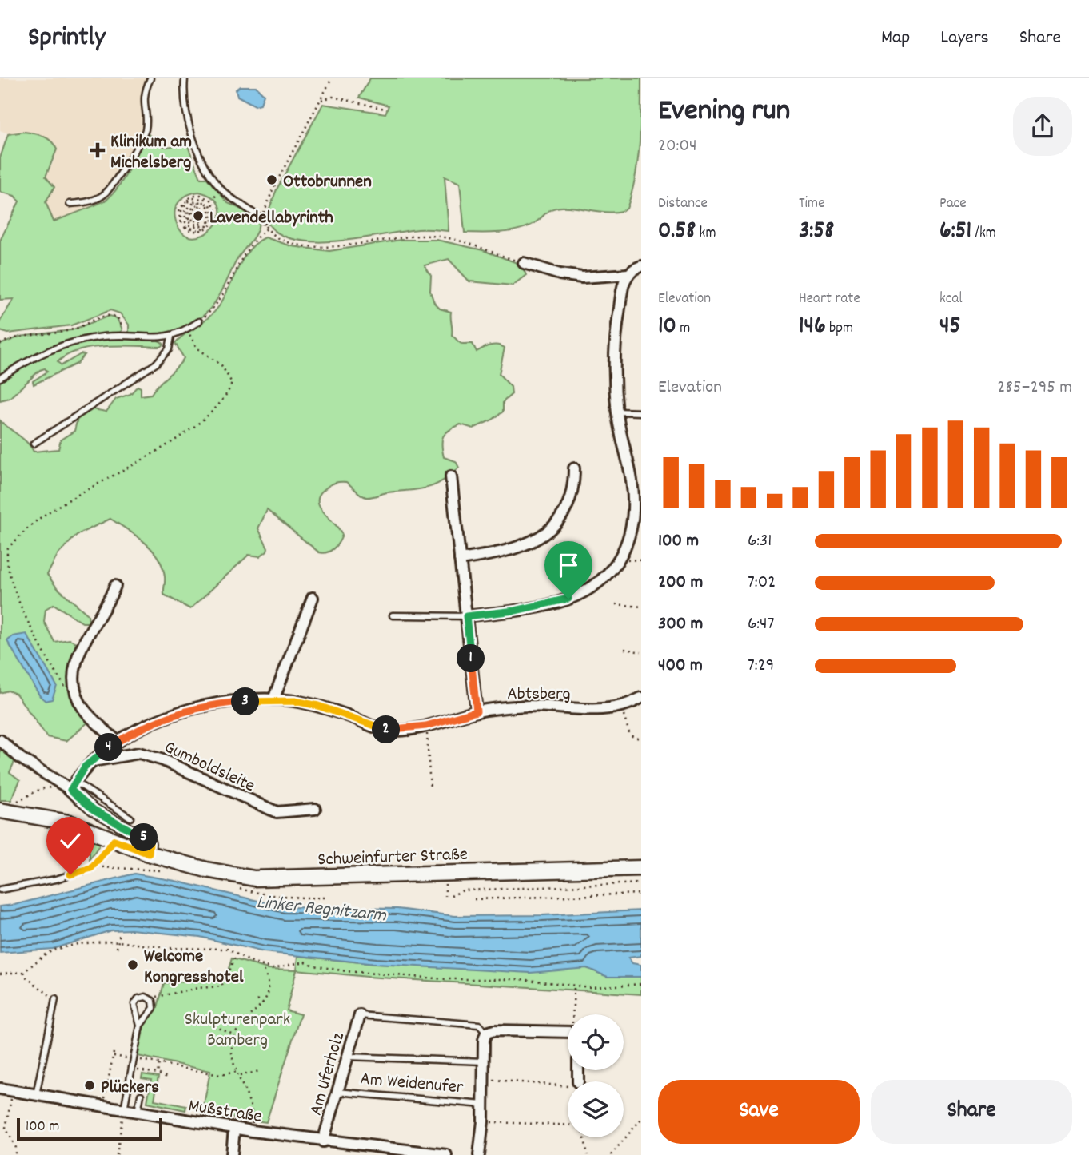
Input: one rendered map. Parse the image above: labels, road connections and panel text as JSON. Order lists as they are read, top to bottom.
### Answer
{
  "streets": {
    "street": [
      "Abtsberg",
      "Gumboldsleite",
      "Schweinfurter Straße",
      "Am Uferholz",
      "Am Weidenufer",
      "Mußstraße"
    ]
  },
  "crossings": [
    ["Abtsberg", "Gumboldsleite"],
    ["Am Uferholz", "Am Weidenufer"],
    ["Am Uferholz", "Mußstraße"]
  ],
  "water": ["Linker Regnitzarm"],
  "parks": ["Skulpturenpark Bamberg"],
  "places": {
    "health": ["Klinikum am Michelsberg"],
    "other": [
      "Ottobrunnen",
      "Lavendellabyrinth",
      "Welcome Kongresshotel",
      "Plückers"
    ]
  },
  "scale_bar": "100 m",
  "page": {
    "header": "Sprintly",
    "nav": ["Map", "Layers", "Share"],
    "heading": ["Evening run", "20:04"],
    "stats": [
      ["Distance", "0.58 km"],
      ["Time", "3:58"],
      ["Pace", "6:51 /km"],
      ["Elevation", "10 m"],
      ["Heart rate", "146 bpm"],
      ["kcal", "45"]
    ],
    "chart": ["Elevation", "285–295 m"],
    "list": [
      {
        "name": "100 m",
        "note": "6:31"
      },
      {
        "name": "200 m",
        "note": "7:02"
      },
      {
        "name": "300 m",
        "note": "6:47"
      },
      {
        "name": "400 m",
        "note": "7:29"
      }
    ],
    "pins": [
      "1",
      "3",
      "2",
      "4",
      "5"
    ],
    "buttons": ["Save", "Share"],
    "scale": "100 m"
  }
}
